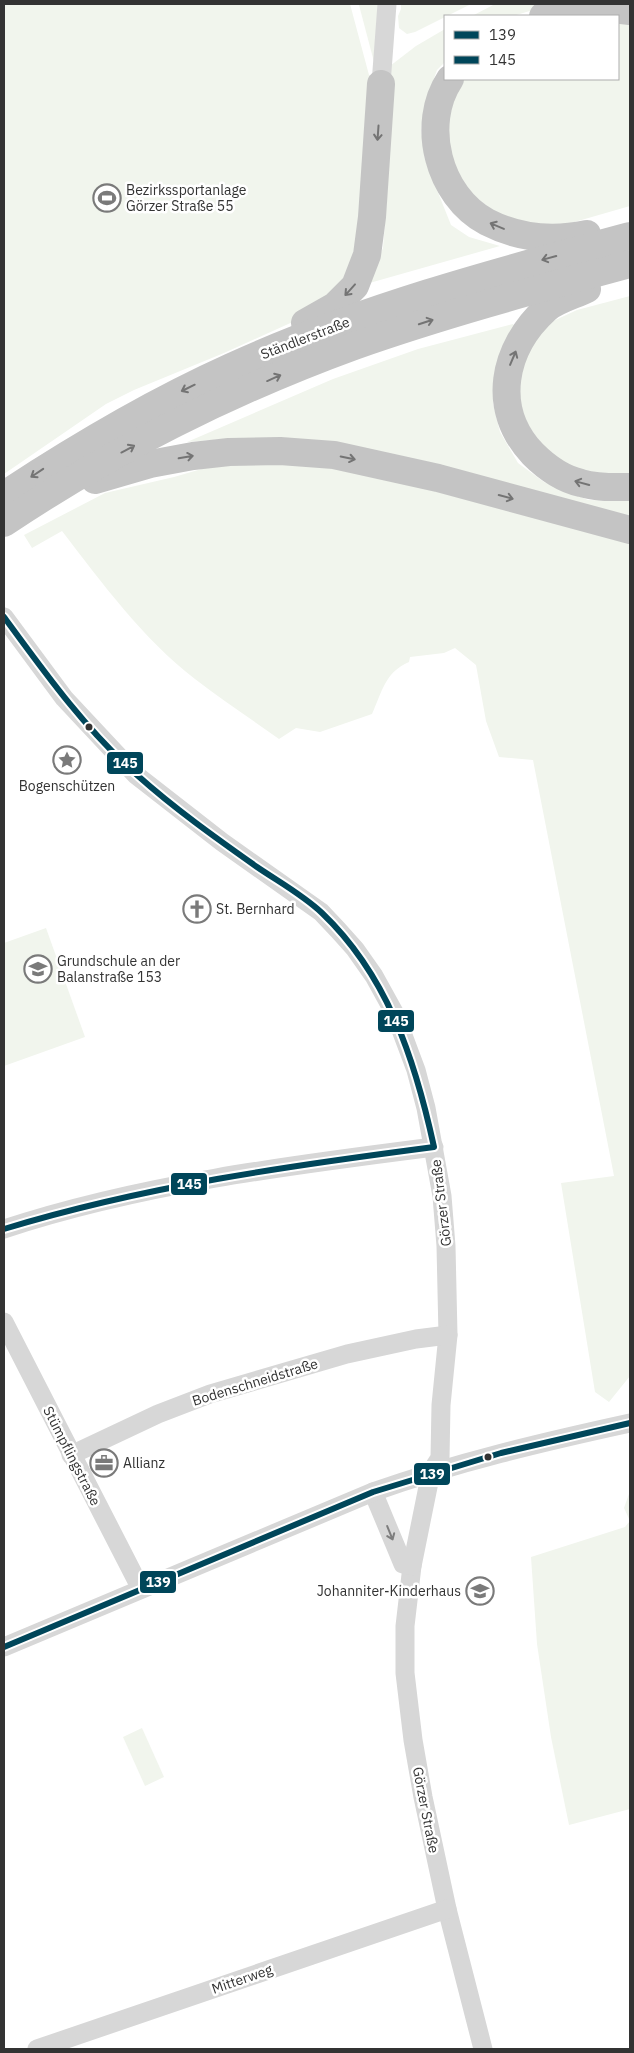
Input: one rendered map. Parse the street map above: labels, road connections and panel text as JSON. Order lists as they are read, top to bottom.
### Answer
{
  "streets": {
    "highway": ["Ständlerstraße"],
    "street": [
      "Görzer Straße",
      "Bodenschneidstraße",
      "Stümpflingstraße",
      "Mitterweg"
    ]
  },
  "crossings": [
    ["Görzer Straße", "Bodenschneidstraße"],
    ["Görzer Straße", "Mitterweg"],
    ["Bodenschneidstraße", "Stümpflingstraße"]
  ],
  "places": {
    "sports": ["Bezirkssportanlage Görzer Straße 55"],
    "place": ["Bogenschützen"],
    "church": ["St. Bernhard"],
    "school or university": ["Grundschule an der Balanstraße 153", "Johanniter-Kinderhaus"],
    "office": ["Allianz"]
  },
  "lines": ["transit line 145", "transit line 139"],
  "legend": ["139", "145"]
}
